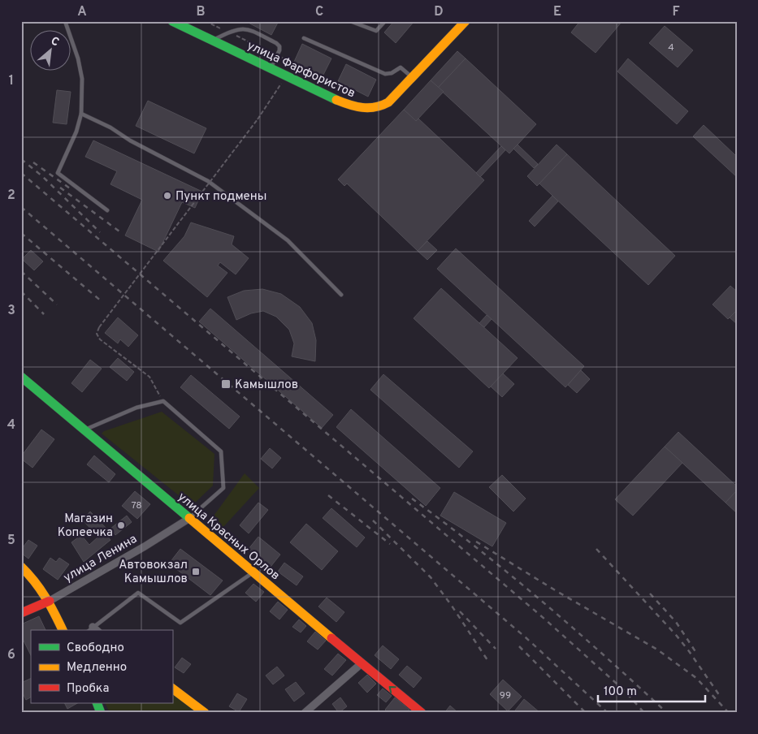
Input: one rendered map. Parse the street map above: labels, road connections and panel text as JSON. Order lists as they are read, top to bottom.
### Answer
{
  "streets": {
    "street": ["улица Фарфористов", "улица Красных Орлов", "улица Ленина"]
  },
  "crossings": [
    ["улица Красных Орлов", "улица Ленина"]
  ],
  "places": {
    "other": ["Пункт подмены", "Магазин Копеечка"],
    "transit": ["Камышлов", "Автовокзал Камышлов"]
  },
  "house_numbers": ["4", "78", "99"],
  "legend": ["Свободно", "Медленно", "Пробка"],
  "scale_bar": "100 m",
  "north": "top right",
  "grid": {
    "columns": [
      "A",
      "B",
      "C",
      "D",
      "E",
      "F"
    ],
    "rows": [
      "1",
      "2",
      "3",
      "4",
      "5",
      "6"
    ]
  }
}
